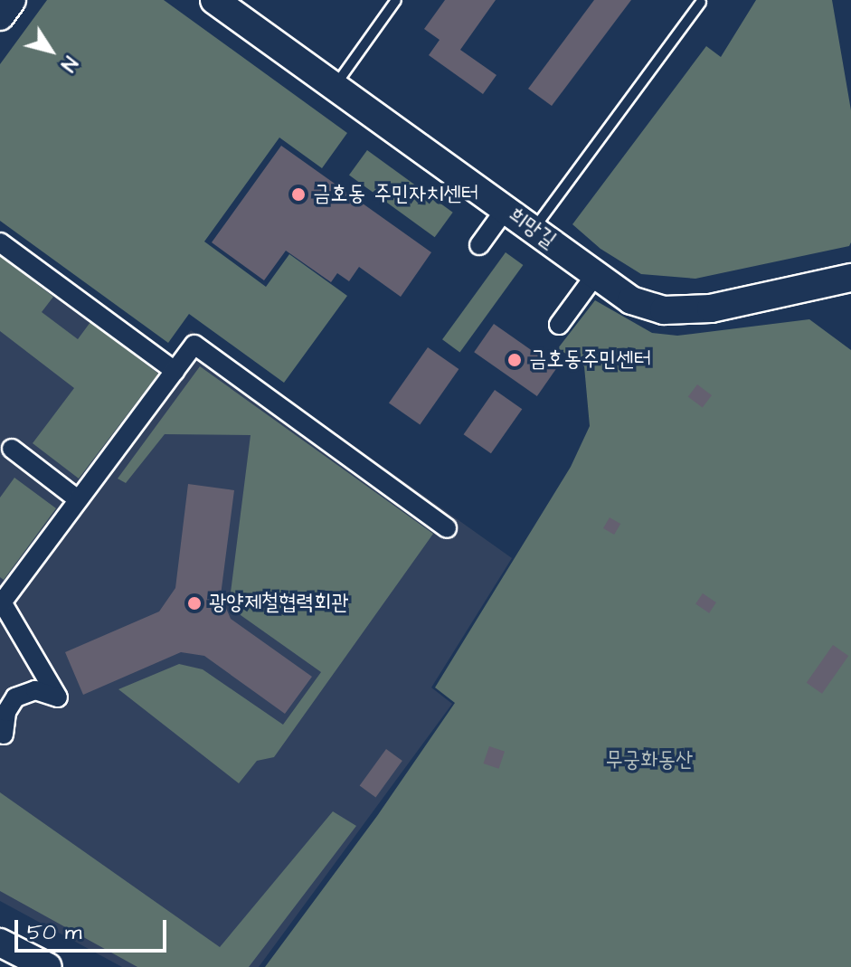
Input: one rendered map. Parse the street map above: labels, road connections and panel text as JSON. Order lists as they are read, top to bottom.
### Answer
{
  "streets": {
    "street": ["희망길"]
  },
  "parks": ["무궁화동산"],
  "places": ["금호동 주민자치센터", "금호동주민센터", "광양제철협력회관"],
  "scale_bar": "50 m",
  "north": "bottom right"
}
